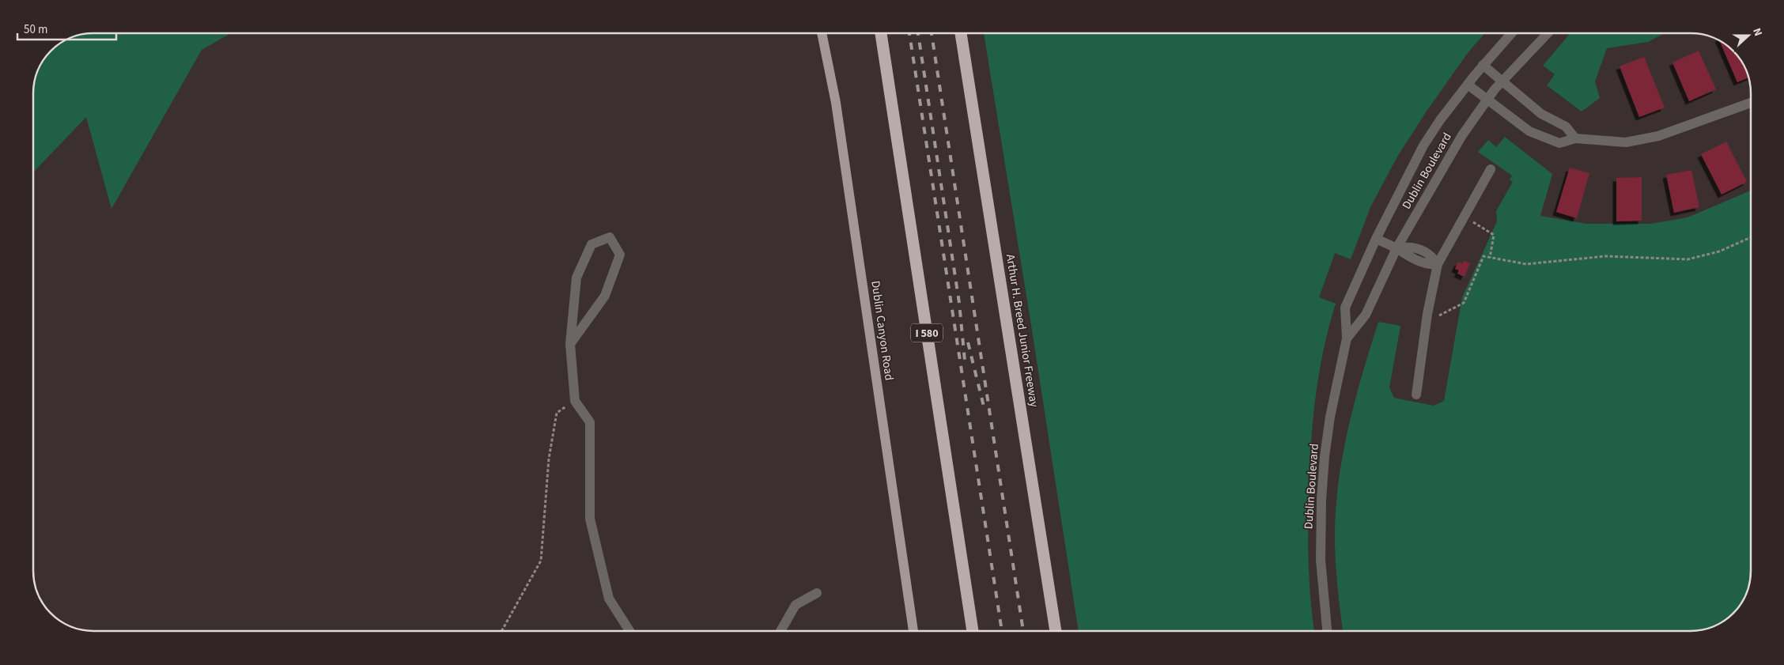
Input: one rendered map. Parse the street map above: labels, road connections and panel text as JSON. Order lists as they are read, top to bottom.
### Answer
{
  "streets": {
    "highway": ["Arthur H. Breed Junior Freeway", "I 580"],
    "main road": ["Dublin Canyon Road"],
    "street": ["Dublin Boulevard"]
  },
  "scale_bar": "50 m",
  "north": "right"
}
